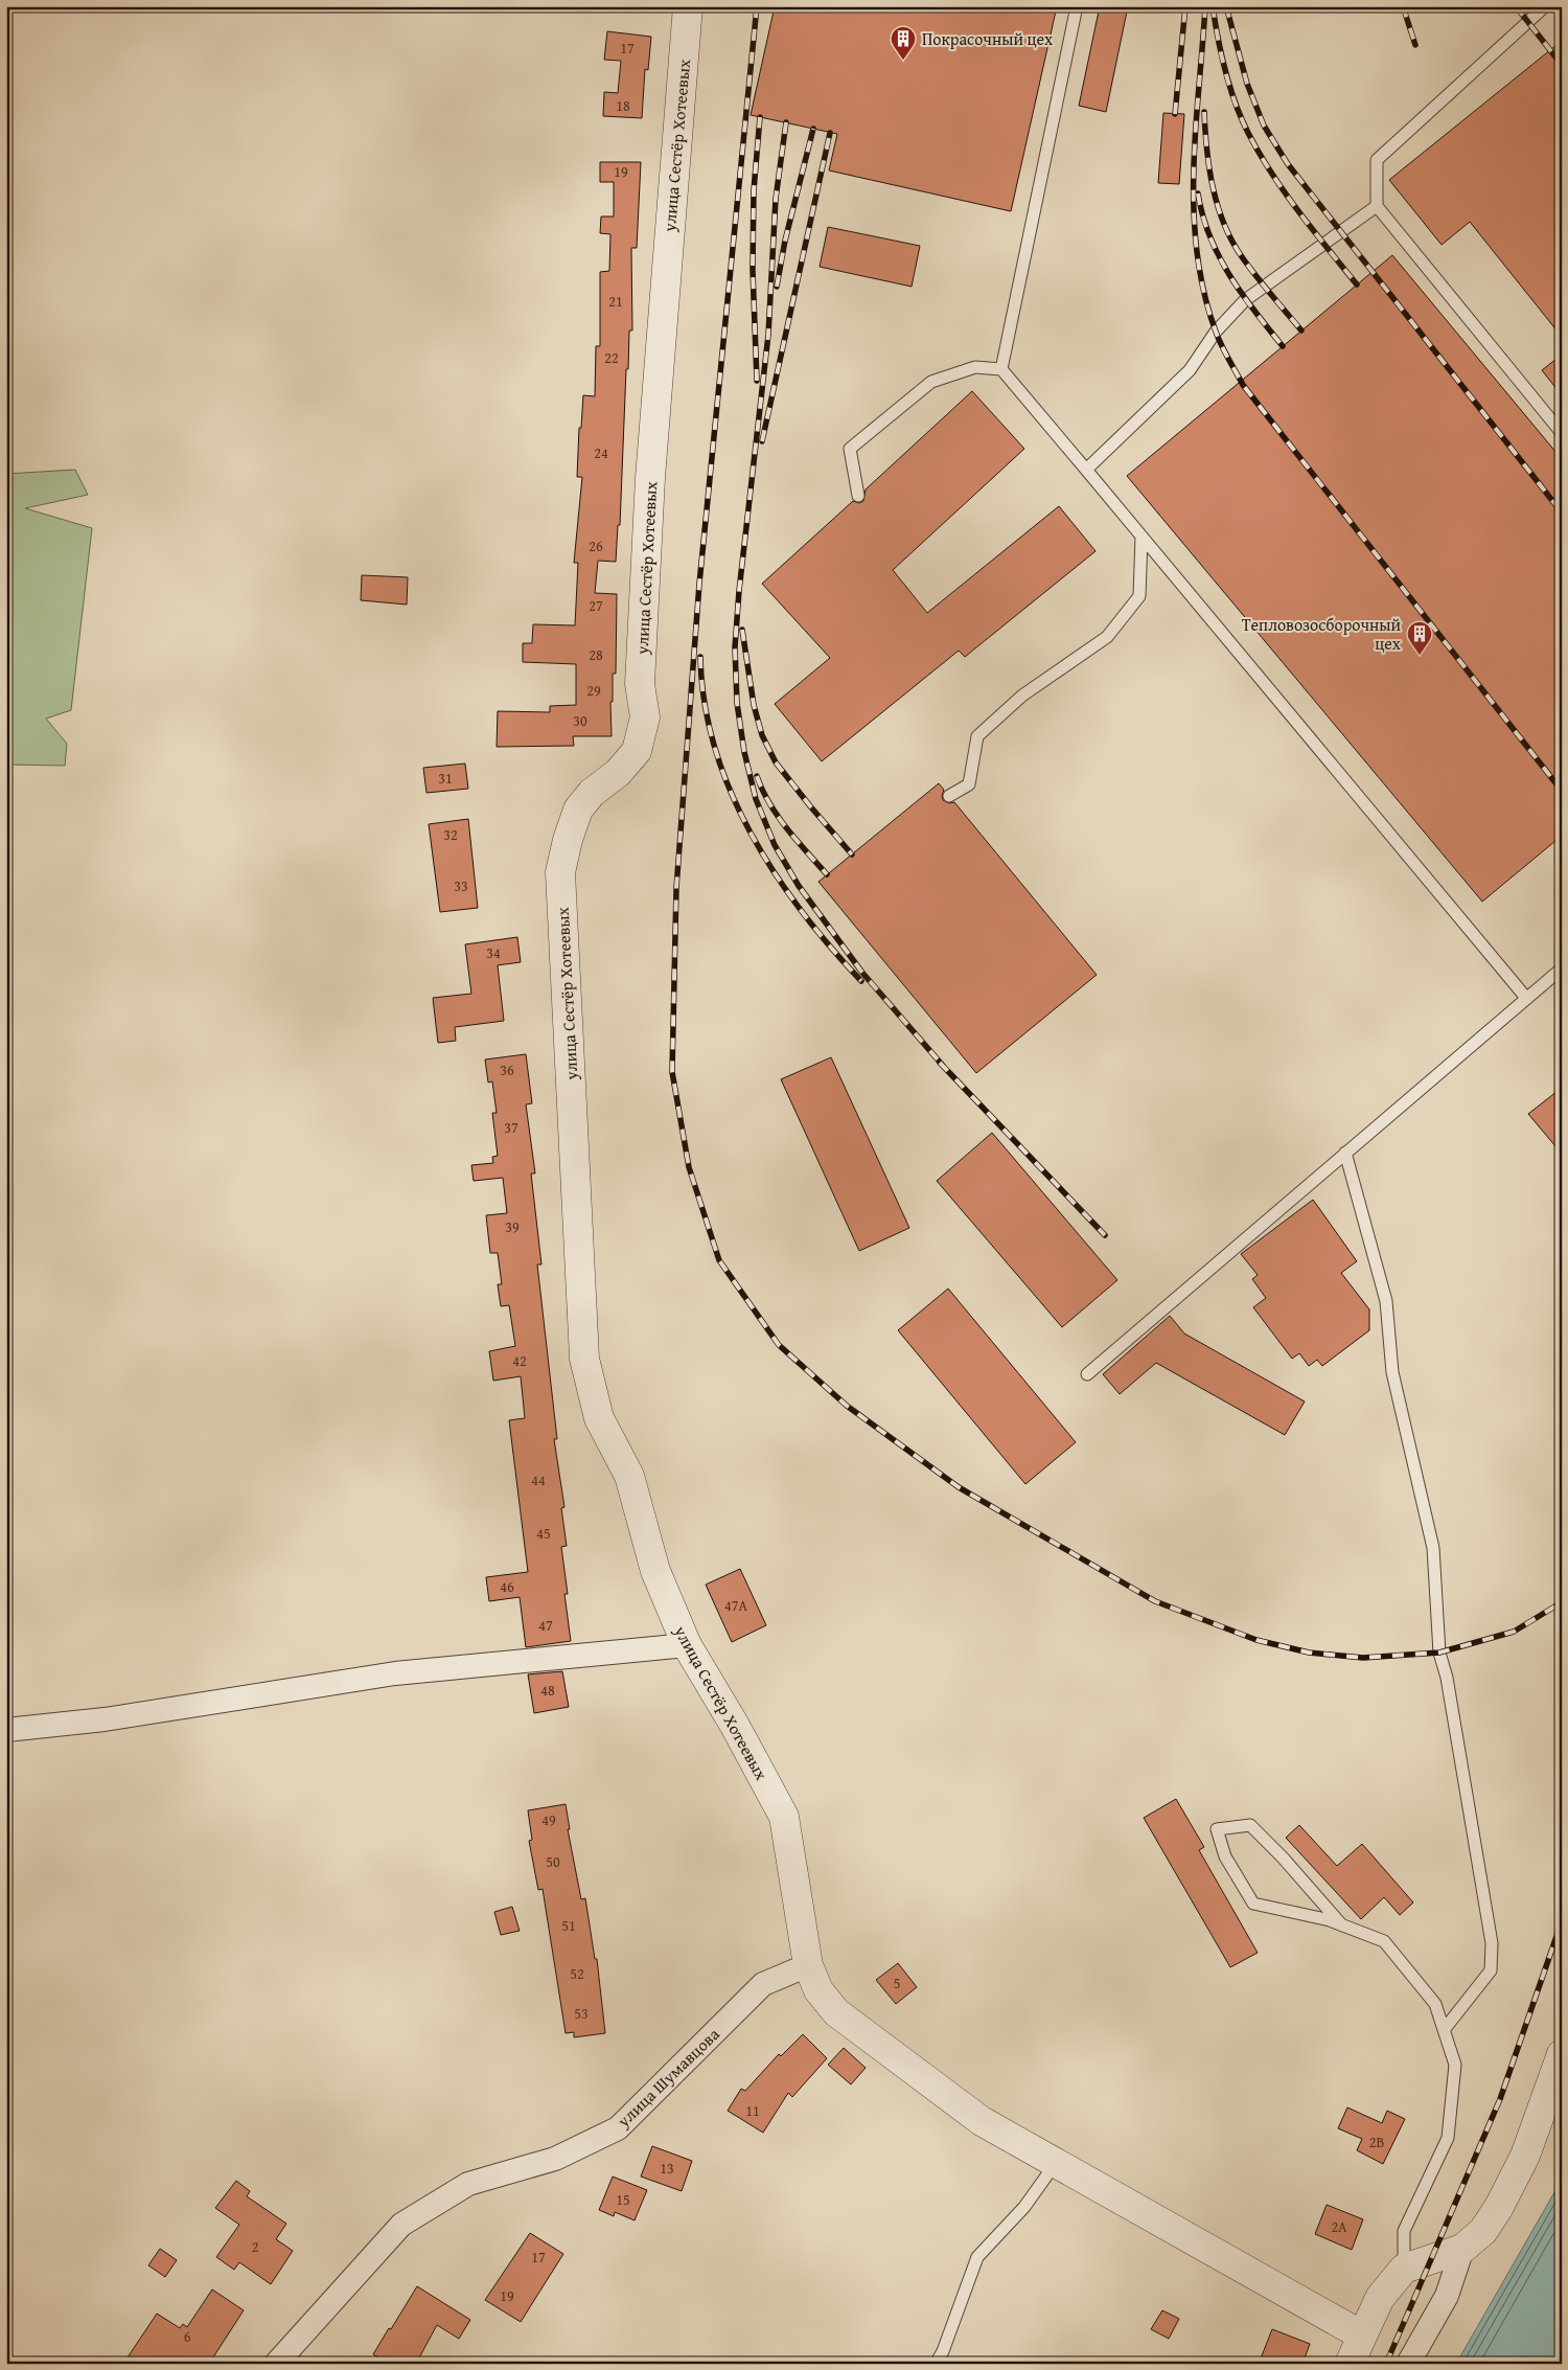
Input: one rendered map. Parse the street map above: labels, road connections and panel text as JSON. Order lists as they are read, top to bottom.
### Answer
{
  "streets": {
    "street": ["улица Сестёр Хотеевых", "улица Шумавцова"]
  },
  "crossings": [
    ["улица Сестёр Хотеевых", "улица Шумавцова"]
  ],
  "places": {
    "building": ["Покрасочный цех", "Тепловозосборочный цех"]
  },
  "house_numbers": [
    "17",
    "18",
    "19",
    "21",
    "22",
    "24",
    "26",
    "27",
    "28",
    "29",
    "30",
    "31",
    "32",
    "33",
    "34",
    "36",
    "37",
    "39",
    "42",
    "44",
    "45",
    "46",
    "47А",
    "47",
    "48",
    "49",
    "50",
    "51",
    "52",
    "5",
    "53",
    "11",
    "2В",
    "13",
    "15",
    "2А",
    "2",
    "17",
    "19",
    "6"
  ]
}
